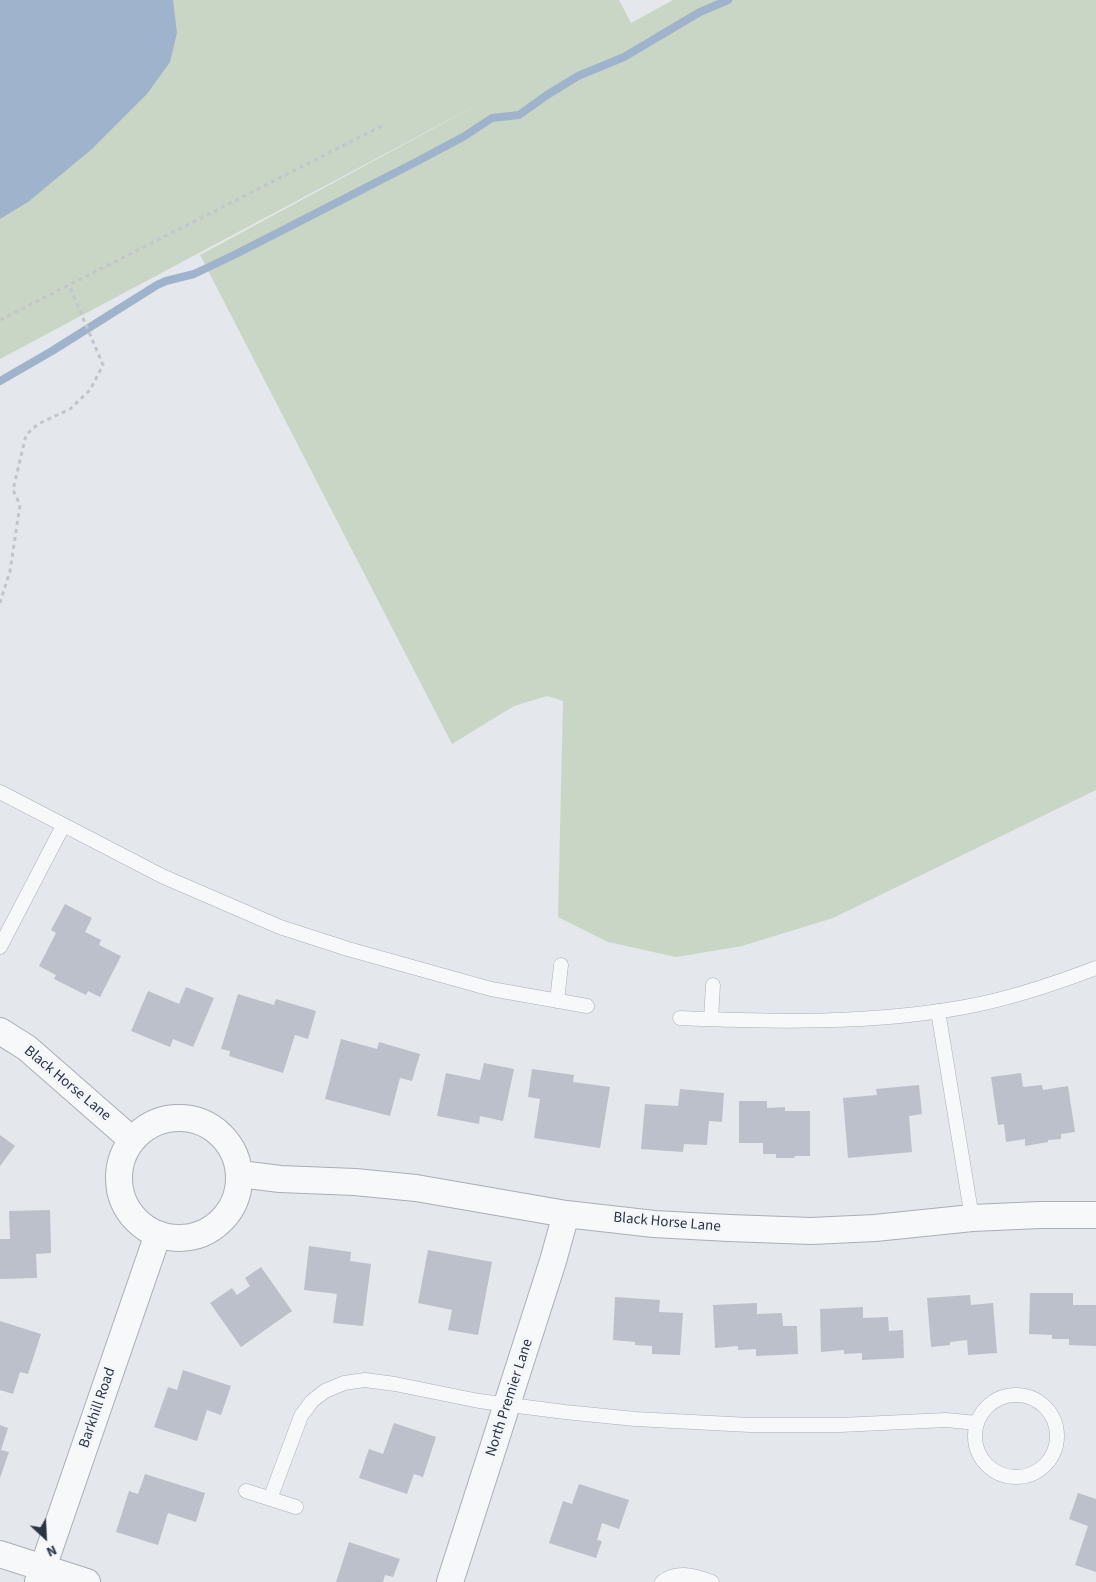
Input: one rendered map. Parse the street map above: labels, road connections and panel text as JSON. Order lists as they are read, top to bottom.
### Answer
{
  "streets": {
    "street": ["Black Horse Lane", "North Premier Lane", "Barkhill Road"]
  },
  "crossings": [
    ["Black Horse Lane", "North Premier Lane"],
    ["Black Horse Lane", "Barkhill Road"]
  ],
  "north": "bottom right"
}
